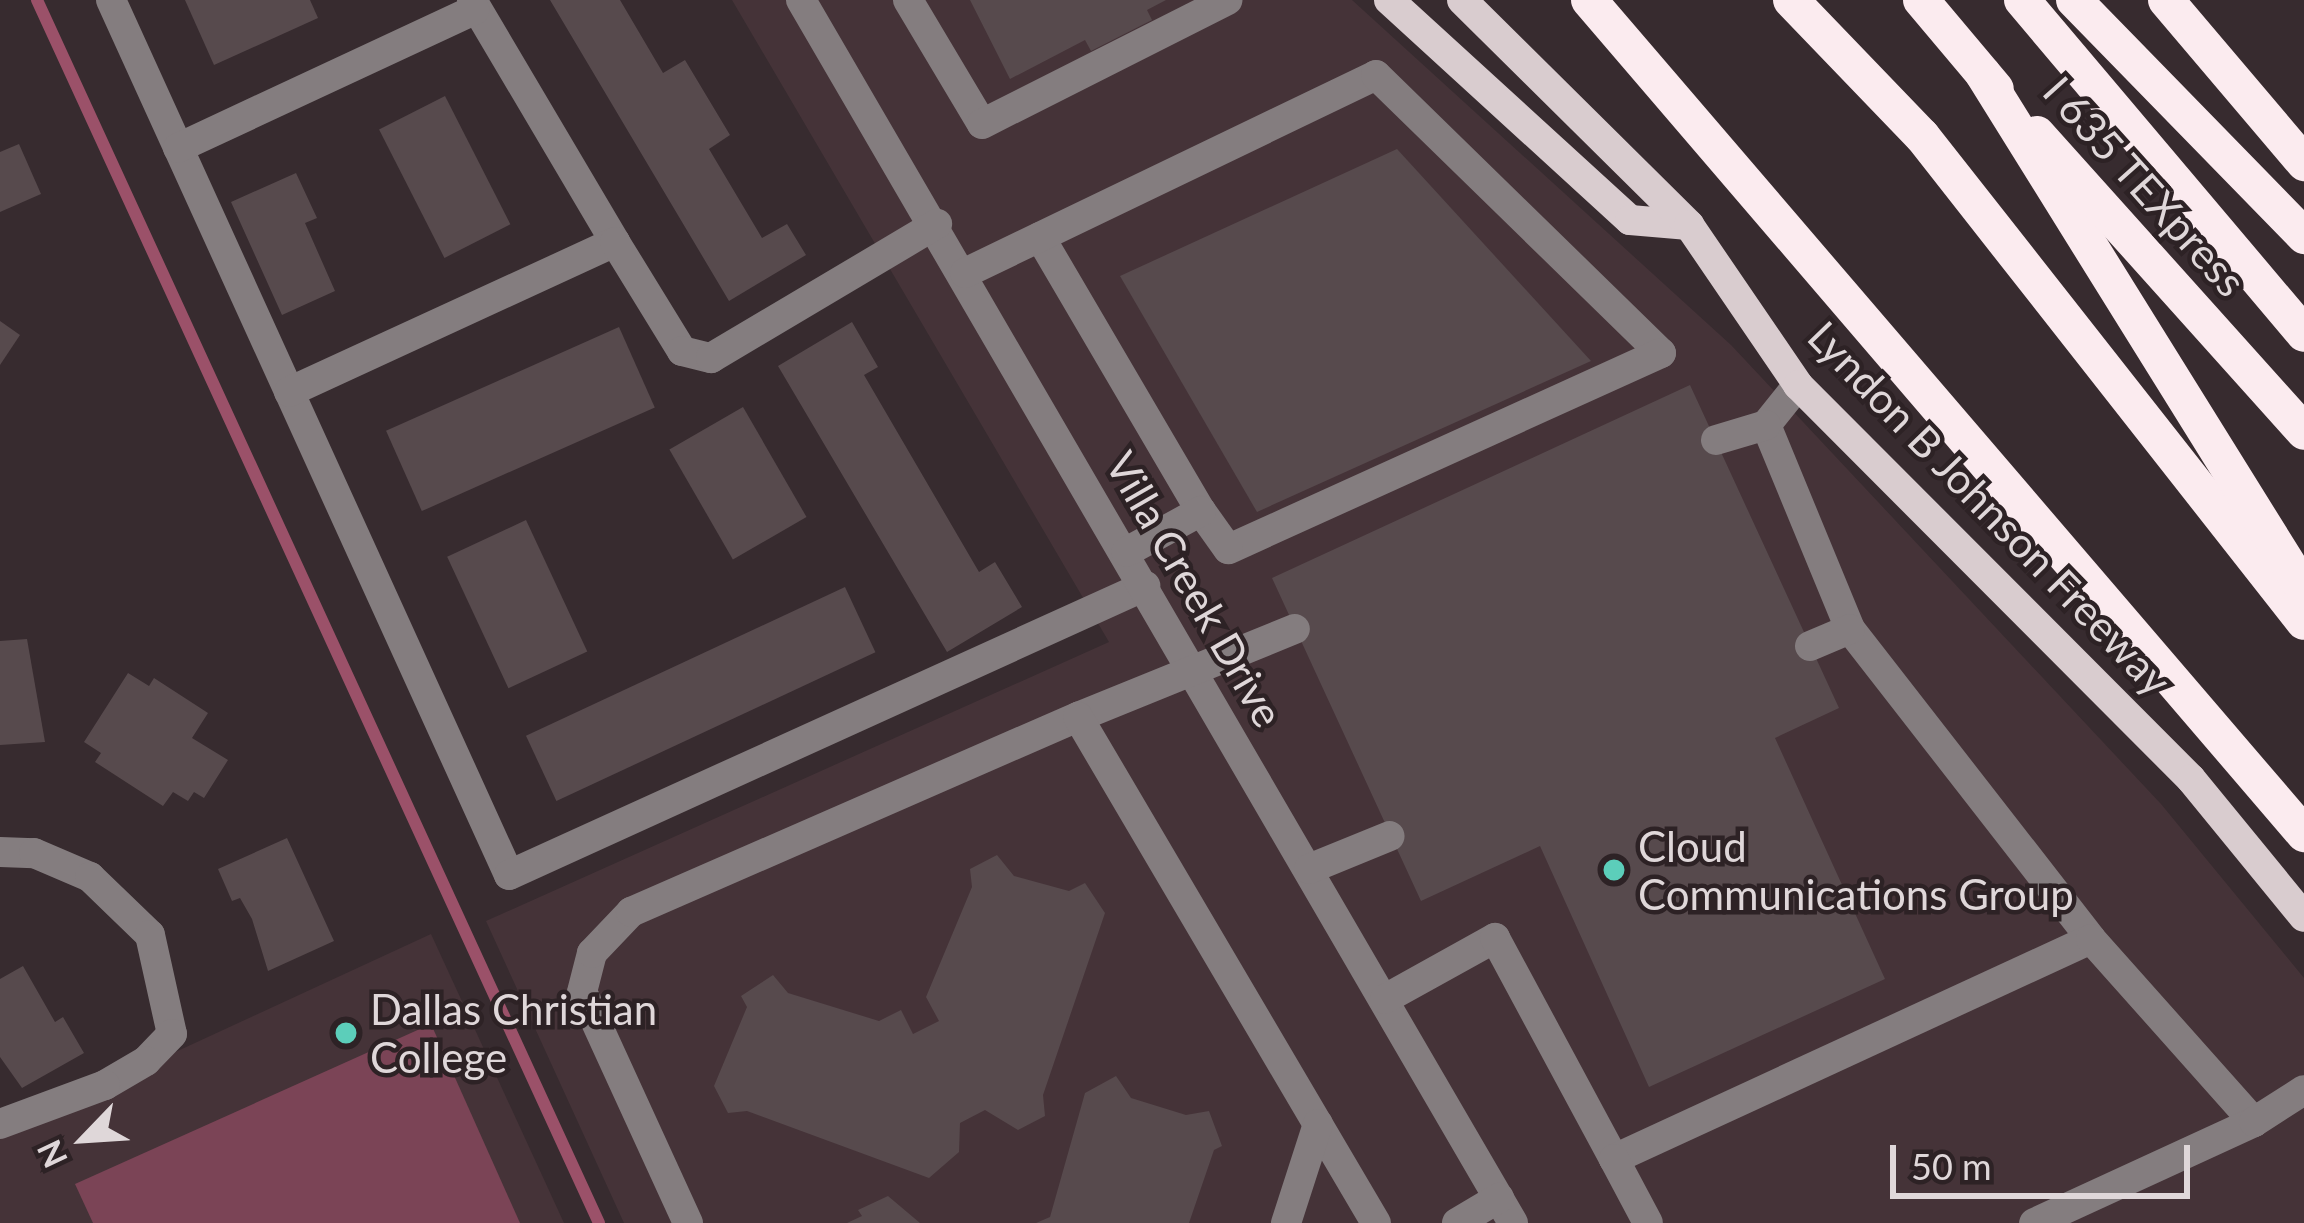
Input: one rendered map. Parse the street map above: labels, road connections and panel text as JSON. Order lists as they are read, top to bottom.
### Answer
{
  "streets": {
    "highway": ["I 635 TEXpress"],
    "main road": ["Lyndon B Johnson Freeway"],
    "street": ["Villa Creek Drive"]
  },
  "places": ["Cloud Communications Group", "Dallas Christian College"],
  "scale_bar": "50 m",
  "north": "bottom left"
}
